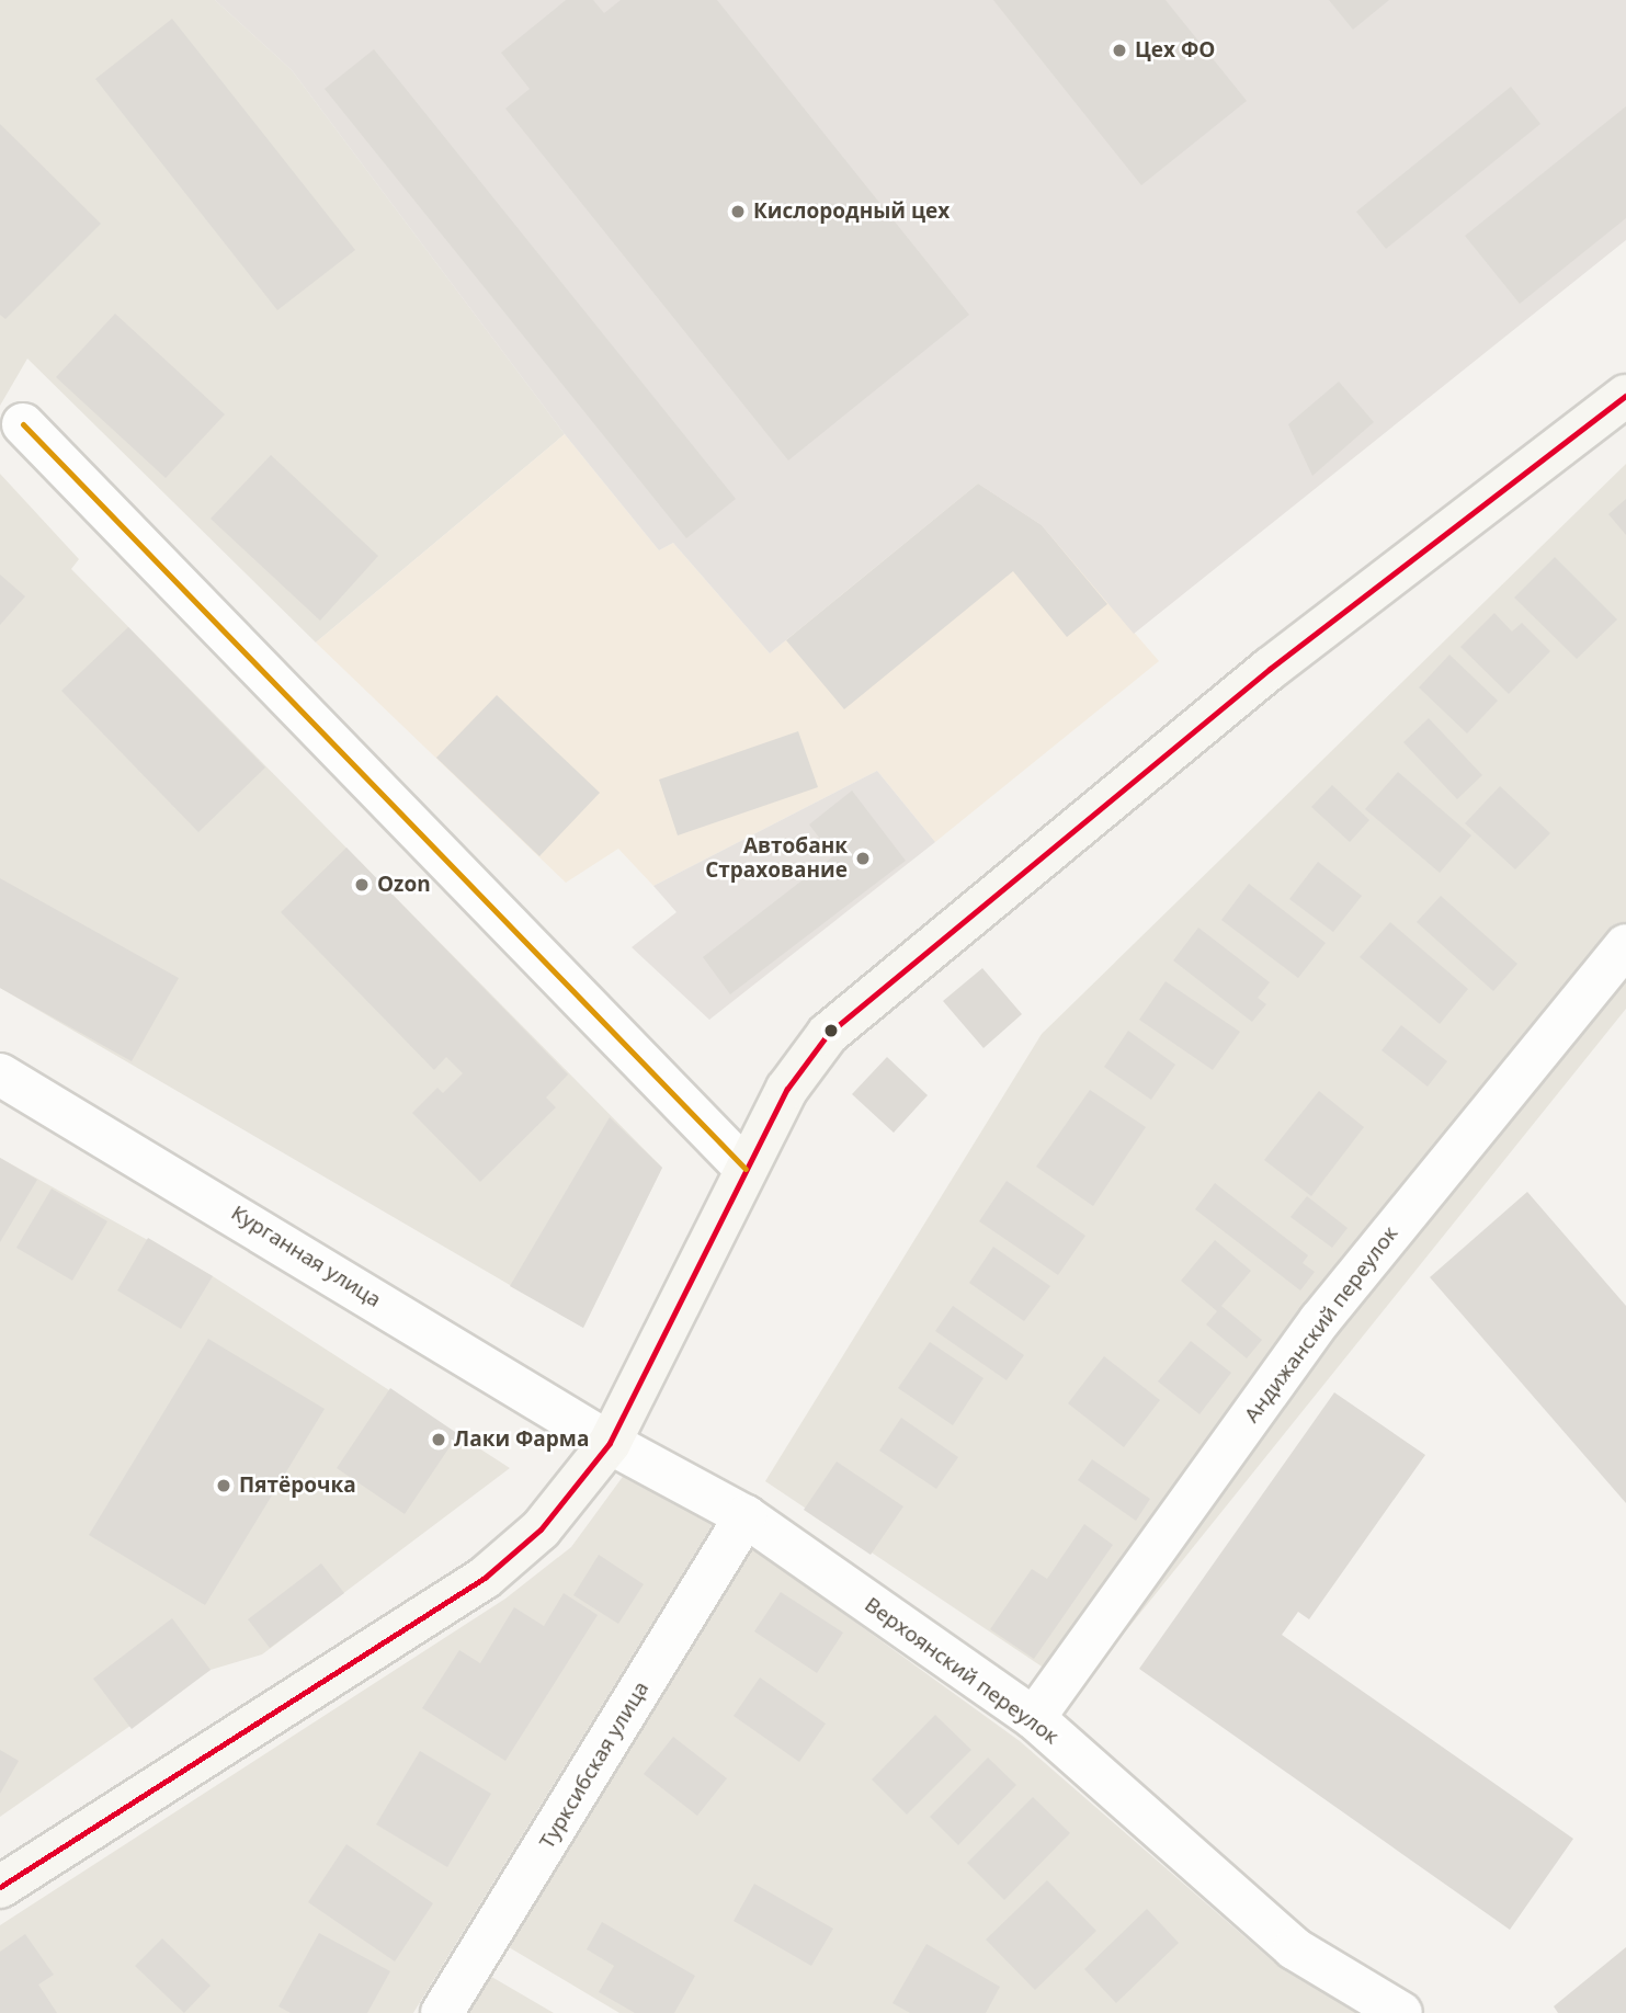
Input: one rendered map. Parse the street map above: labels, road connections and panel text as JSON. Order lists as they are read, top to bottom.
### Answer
{
  "streets": {
    "street": [
      "Курганная улица",
      "Андижанский переулок",
      "Верхоянский переулок",
      "Турксибская улица"
    ]
  },
  "crossings": [
    ["Курганная улица", "Верхоянский переулок"],
    ["Андижанский переулок", "Верхоянский переулок"],
    ["Верхоянский переулок", "Турксибская улица"]
  ],
  "places": [
    "Цех ФО",
    "Кислородный цех",
    "Автобанк Страхование",
    "Ozon",
    "Лаки Фарма",
    "Пятёрочка"
  ]
}
